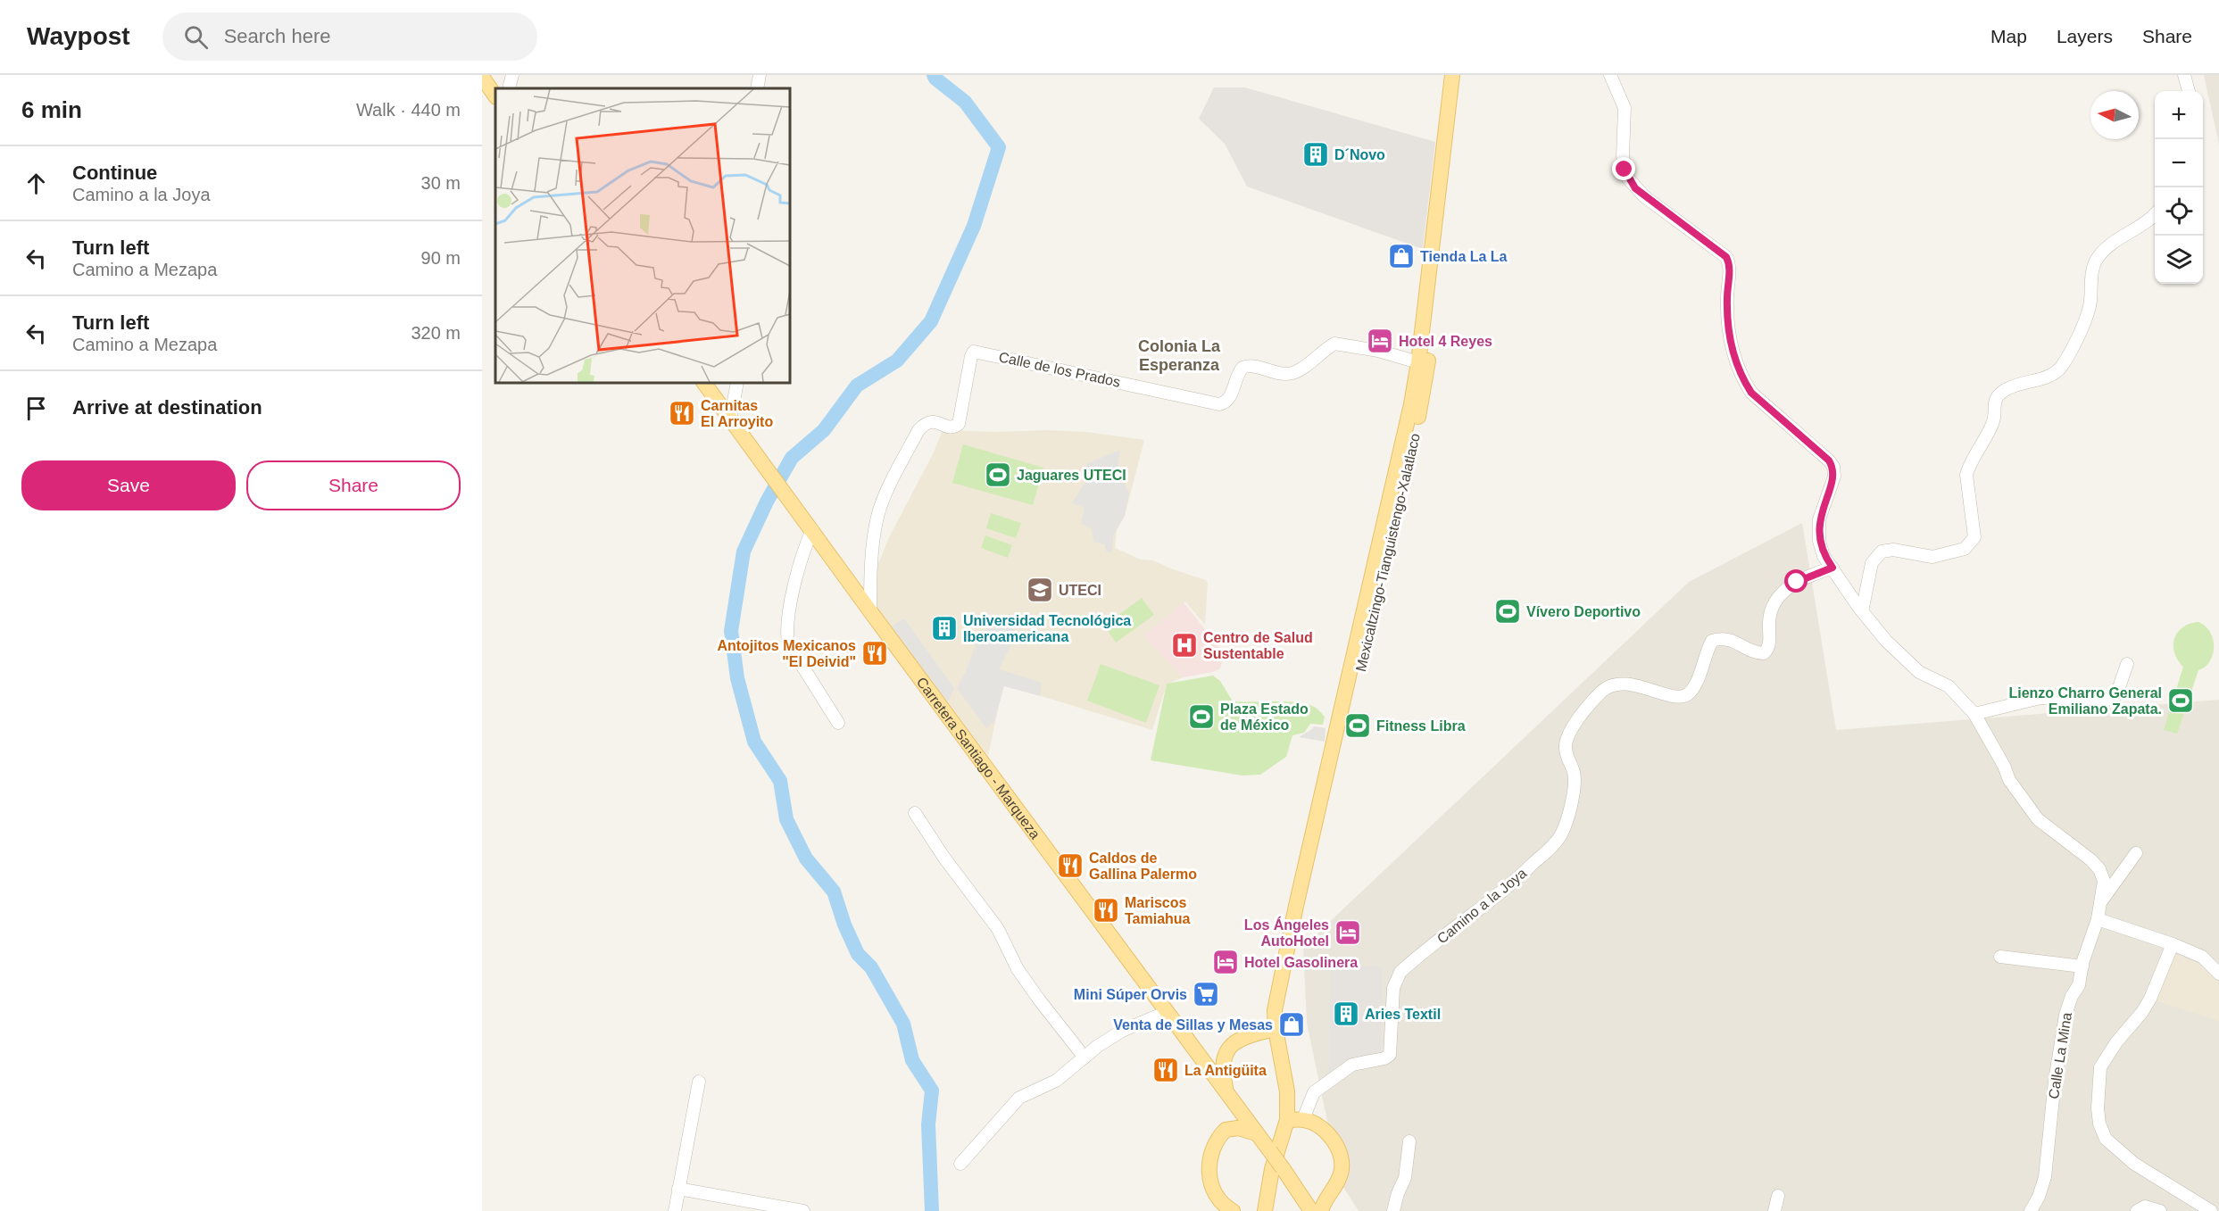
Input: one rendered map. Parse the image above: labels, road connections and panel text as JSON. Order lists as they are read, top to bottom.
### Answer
{
  "streets": {
    "main road": ["Mexicaltzingo-Tianguistengo-Xalatlaco", "Carretera Santiago - Marqueza"],
    "street": ["Calle de los Prados", "Camino a la Joya", "Calle La Mina"]
  },
  "crossings": [
    ["Calle de los Prados", "Mexicaltzingo-Tianguistengo-Xalatlaco"],
    ["Calle de los Prados", "Carretera Santiago - Marqueza"]
  ],
  "districts": ["Colonia La Esperanza"],
  "places": {
    "building": ["D´Novo", "Universidad Tecnológica Iberoamericana", "Aries Textil"],
    "shop": ["Tienda La La", "Venta de Sillas y Mesas"],
    "hotel": ["Hotel 4 Reyes", "Los Ángeles AutoHotel", "Hotel Gasolinera"],
    "restaurant": [
      "Carnitas El Arroyito",
      "Antojitos Mexicanos \"El Deivid\"",
      "Caldos de Gallina Palermo",
      "Mariscos Tamiahua",
      "La Antigüita"
    ],
    "sports": [
      "Jaguares UTECI",
      "Vívero Deportivo",
      "Lienzo Charro General Emiliano Zapata.",
      "Plaza Estado de México",
      "Fitness Libra"
    ],
    "school or university": ["UTECI"],
    "hospital": ["Centro de Salud Sustentable"],
    "supermarket": ["Mini Súper Orvis"]
  },
  "north": "left",
  "page": {
    "header": "Waypost",
    "search": "Search here",
    "nav": ["Map", "Layers", "Share"],
    "heading": ["6 min", "Walk · 440 m"],
    "map_buttons": ["+", "−"],
    "list": [
      ["Continue", "Camino a la Joya", "30 m"],
      ["Turn left", "Camino a Mezapa", "90 m"],
      ["Turn left", "Camino a Mezapa", "320 m"],
      "Arrive at destination"
    ],
    "buttons": ["Save", "Share"]
  }
}
